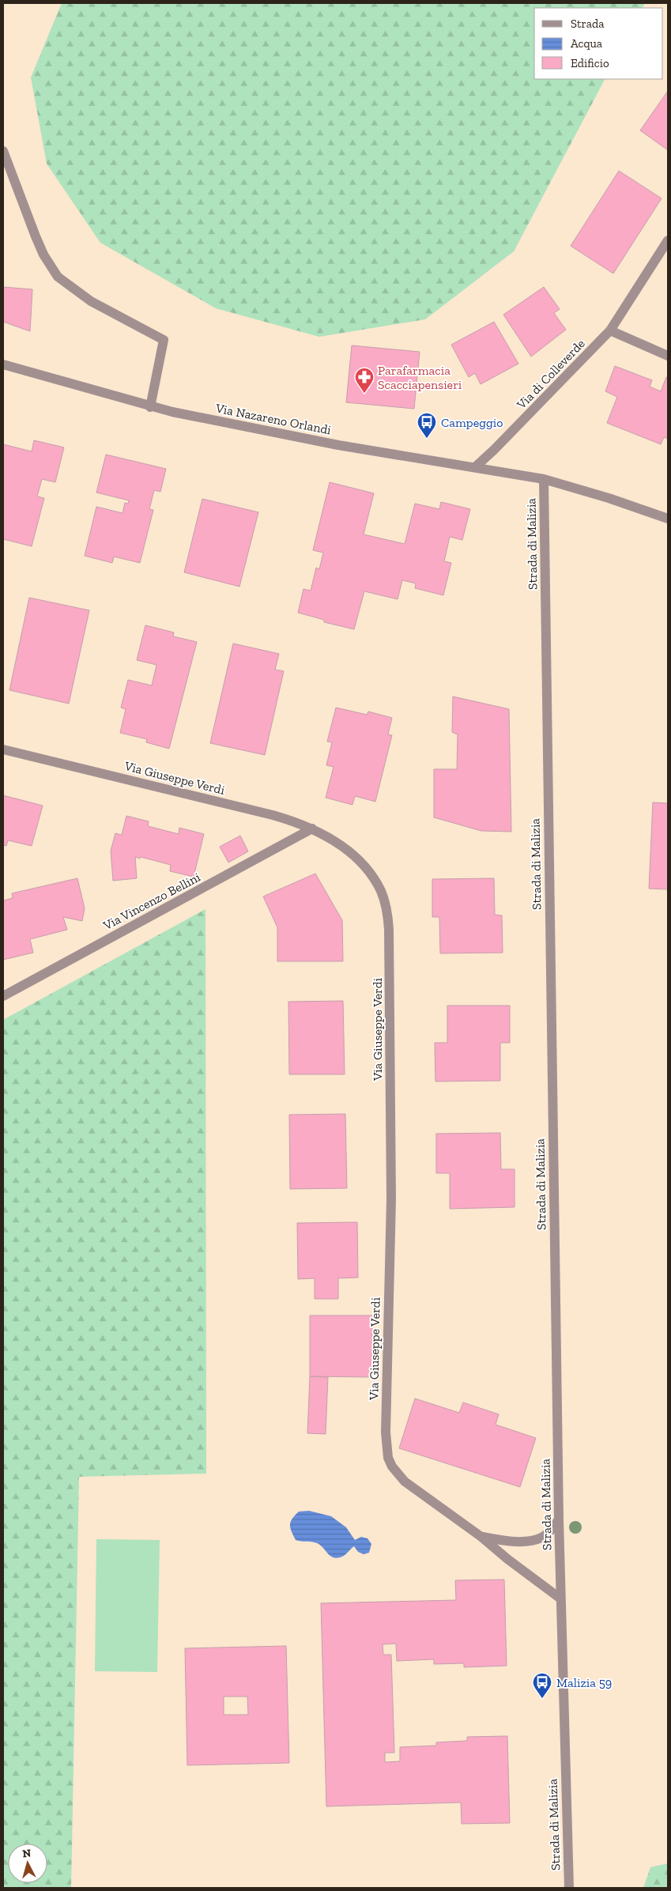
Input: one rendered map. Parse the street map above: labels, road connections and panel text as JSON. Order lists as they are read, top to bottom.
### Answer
{
  "streets": {
    "street": [
      "Via di Colleverde",
      "Via Nazareno Orlandi",
      "Strada di Malizia",
      "Via Giuseppe Verdi",
      "Via Vincenzo Bellini"
    ]
  },
  "crossings": [
    ["Via di Colleverde", "Via Nazareno Orlandi"],
    ["Via Nazareno Orlandi", "Strada di Malizia"],
    ["Strada di Malizia", "Via Giuseppe Verdi"],
    ["Via Giuseppe Verdi", "Via Vincenzo Bellini"]
  ],
  "places": {
    "pharmacy": ["Parafarmacia Scacciapensieri"],
    "bus stop": ["Campeggio", "Malizia 59"]
  },
  "legend": ["Strada", "Acqua", "Edificio"],
  "north": "top"
}
